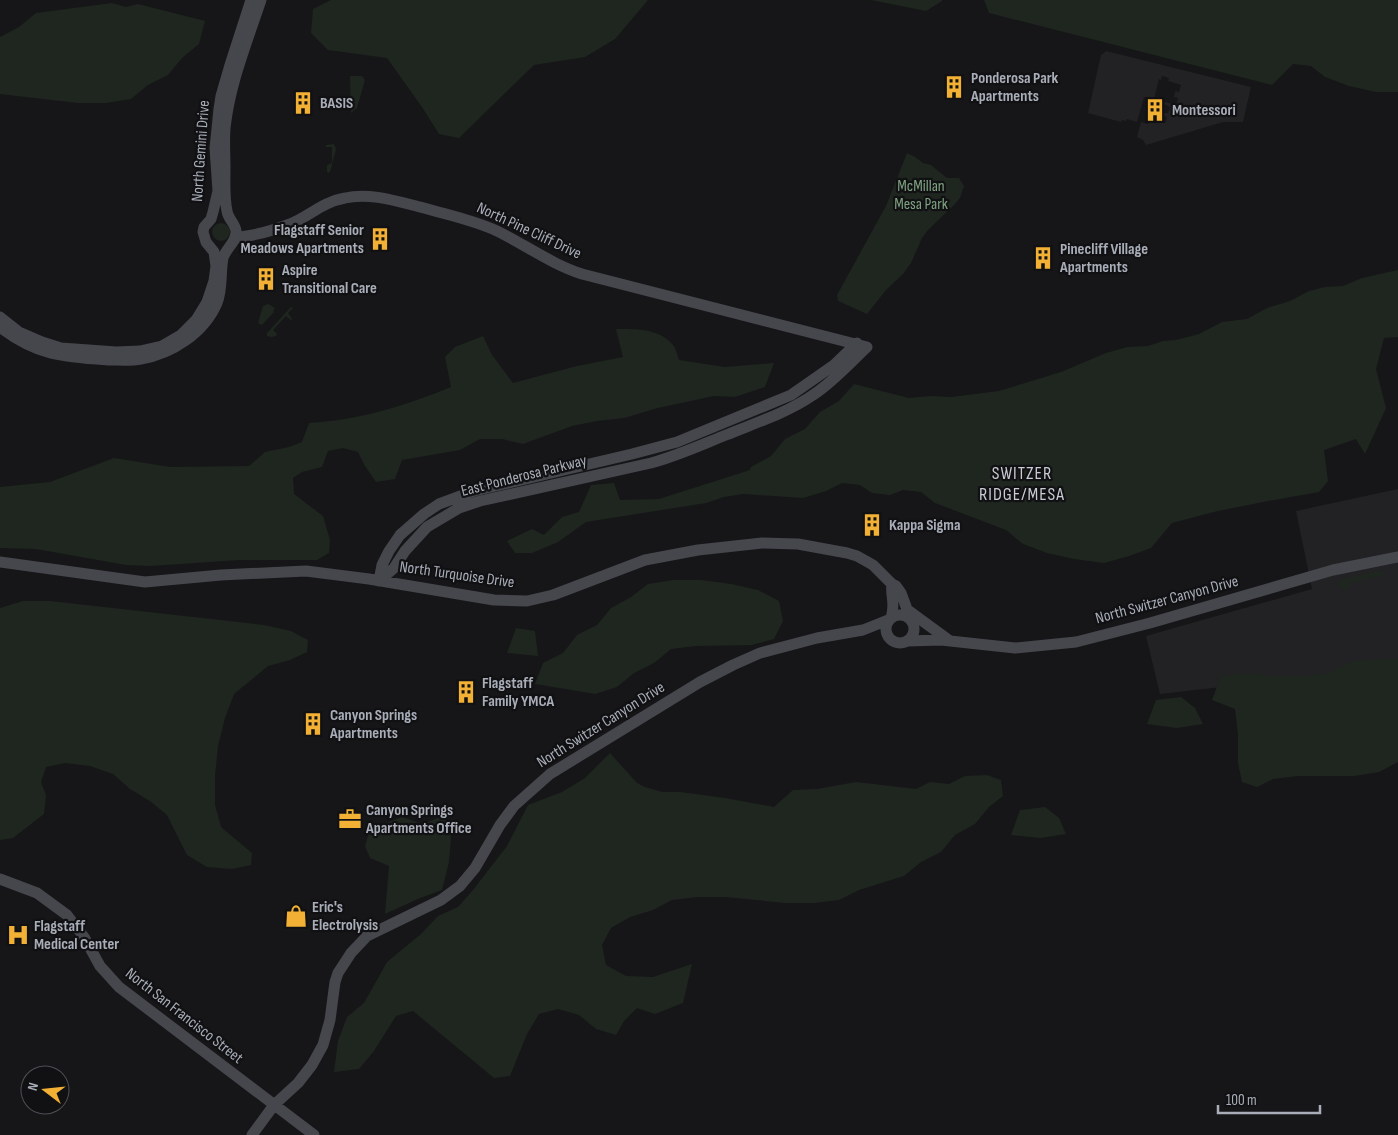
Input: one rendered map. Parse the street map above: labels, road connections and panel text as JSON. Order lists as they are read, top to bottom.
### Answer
{
  "streets": {
    "street": [
      "North Gemini Drive",
      "North Pine Cliff Drive",
      "East Ponderosa Parkway",
      "North Turquoise Drive",
      "North Switzer Canyon Drive",
      "North San Francisco Street"
    ]
  },
  "crossings": [
    ["North Gemini Drive", "North Pine Cliff Drive"],
    ["North Pine Cliff Drive", "East Ponderosa Parkway"],
    ["East Ponderosa Parkway", "North Turquoise Drive"],
    ["North Turquoise Drive", "North Switzer Canyon Drive"],
    ["North Switzer Canyon Drive", "North San Francisco Street"]
  ],
  "districts": ["SWITZER RIDGE/MESA"],
  "parks": ["McMillan Mesa Park"],
  "places": {
    "building": [
      "Ponderosa Park Apartments",
      "BASIS",
      "Montessori",
      "Flagstaff Senior Meadows Apartments",
      "Pinecliff Village Apartments",
      "Aspire Transitional Care",
      "Kappa Sigma",
      "Flagstaff Family YMCA",
      "Canyon Springs Apartments"
    ],
    "office": ["Canyon Springs Apartments Office"],
    "shop": ["Eric's Electrolysis"],
    "hospital": ["Flagstaff Medical Center"]
  },
  "scale_bar": "100 m",
  "north": "left"
}
